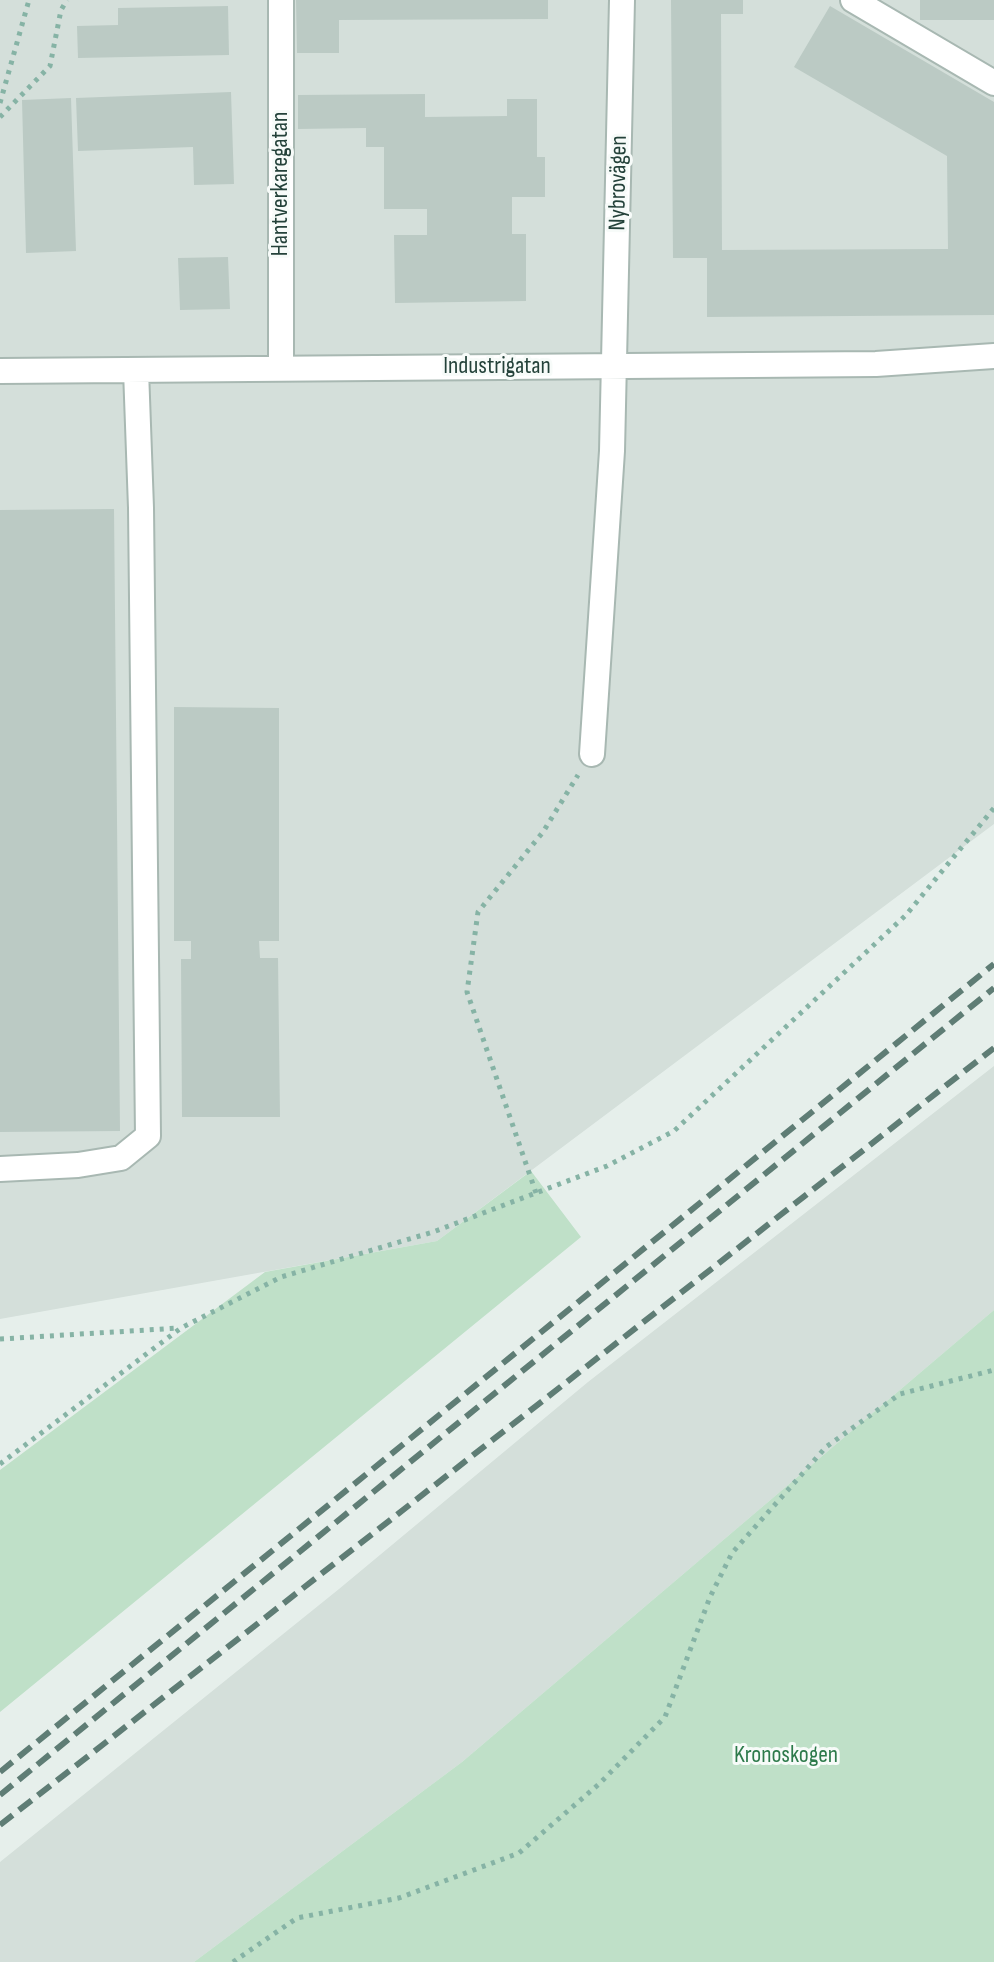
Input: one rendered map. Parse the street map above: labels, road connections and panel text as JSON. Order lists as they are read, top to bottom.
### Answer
{
  "streets": {
    "street": ["Nybrovägen", "Hantverkaregatan", "Industrigatan"]
  },
  "crossings": [
    ["Nybrovägen", "Industrigatan"],
    ["Hantverkaregatan", "Industrigatan"]
  ],
  "parks": ["Kronoskogen"]
}
